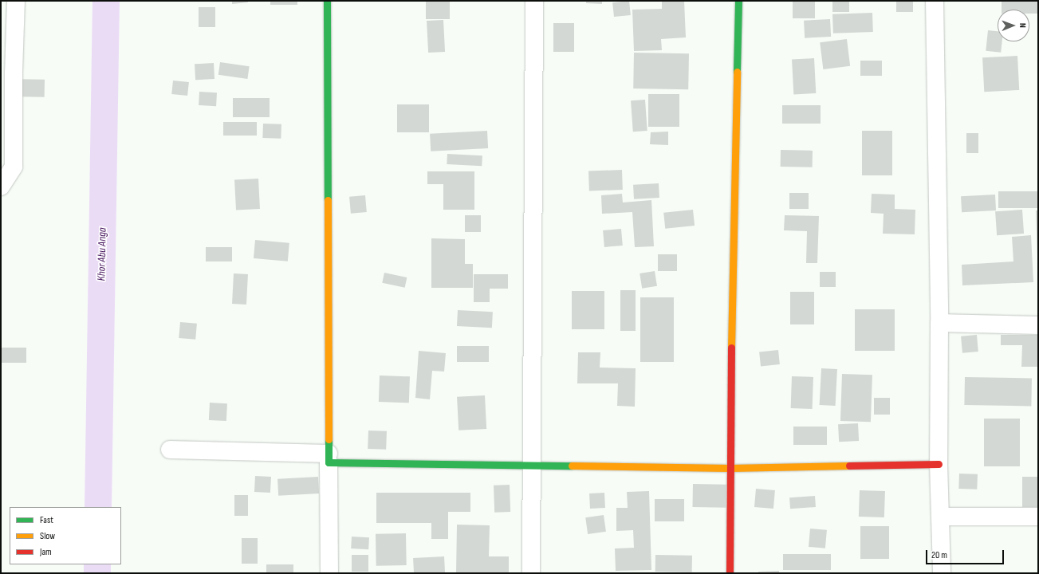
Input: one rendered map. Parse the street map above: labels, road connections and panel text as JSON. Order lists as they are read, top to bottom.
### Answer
{
  "water": ["Khor Abu Anga"],
  "legend": ["Fast", "Slow", "Jam"],
  "scale_bar": "20 m",
  "north": "right"
}
